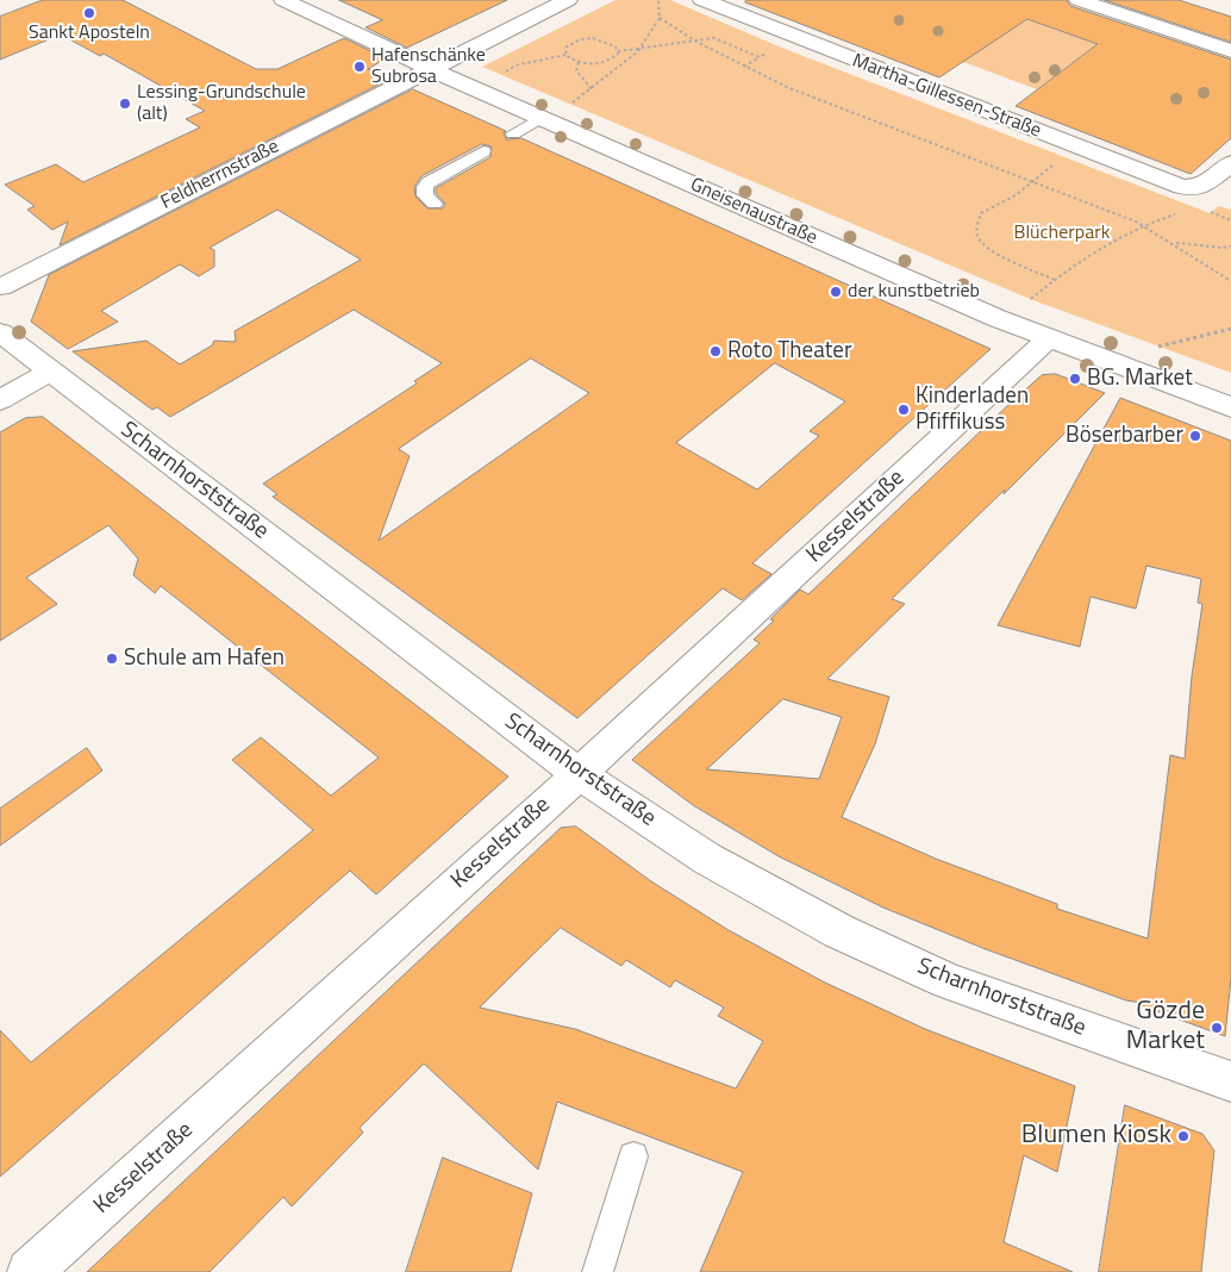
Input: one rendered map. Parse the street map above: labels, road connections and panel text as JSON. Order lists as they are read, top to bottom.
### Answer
{
  "streets": {
    "street": [
      "Martha-Gillessen-Straße",
      "Feldherrnstraße",
      "Gneisenaustraße",
      "Scharnhorststraße",
      "Kesselstraße"
    ]
  },
  "crossings": [
    ["Feldherrnstraße", "Gneisenaustraße"],
    ["Gneisenaustraße", "Kesselstraße"],
    ["Scharnhorststraße", "Kesselstraße"]
  ],
  "parks": ["Blücherpark"],
  "places": [
    "Sankt Aposteln",
    "Hafenschänke Subrosa",
    "Lessing-Grundschule (alt)",
    "der kunstbetrieb",
    "Roto Theater",
    "BG. Market",
    "Kinderladen Pfiffikuss",
    "Böserbarber",
    "Schule am Hafen",
    "Gözde Market",
    "Blumen Kiosk"
  ]
}
